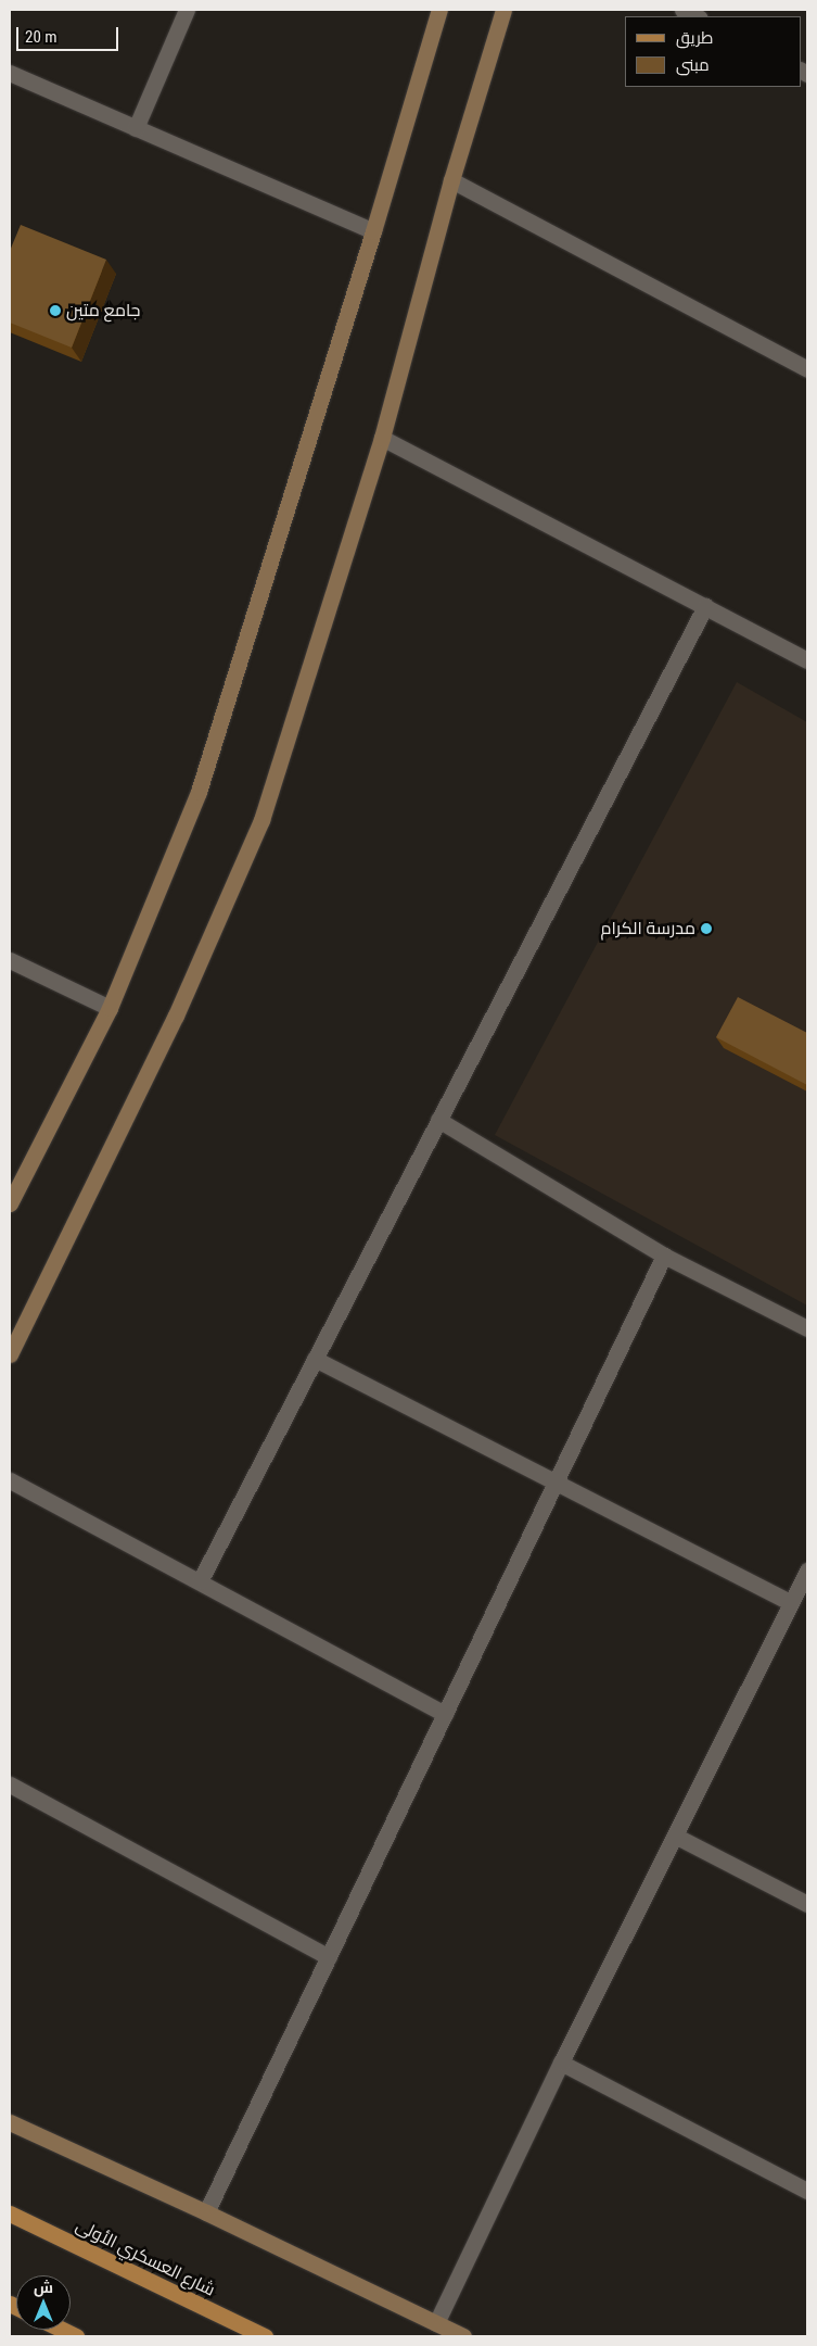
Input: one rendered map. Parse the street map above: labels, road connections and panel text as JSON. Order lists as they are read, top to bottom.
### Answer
{
  "streets": {
    "main road": ["شارع العسكري الأولى"]
  },
  "places": ["جامع متين", "مدرسة الكرام"],
  "legend": ["طريق", "مبنى"],
  "scale_bar": "20 m",
  "north": "top"
}
